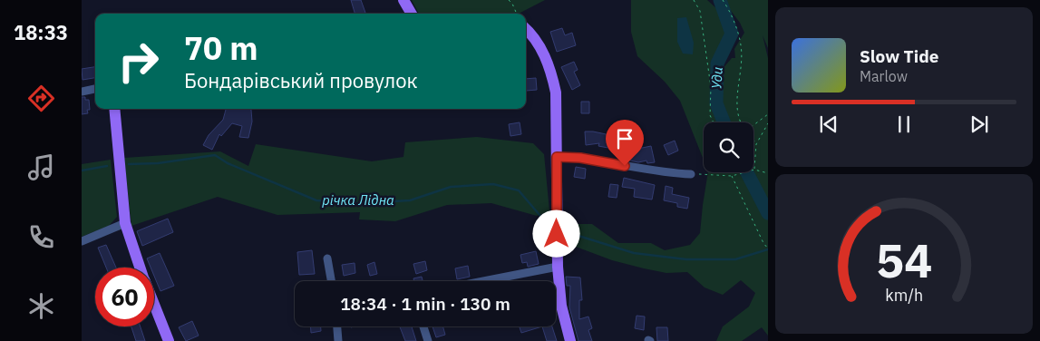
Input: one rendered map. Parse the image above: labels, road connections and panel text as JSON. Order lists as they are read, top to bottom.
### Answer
{
  "water": ["Уди", "річка Лідна"],
  "page": {
    "tabs": "18:33",
    "turn": ["70 m", "Бондарівський провулок"],
    "song": ["Slow Tide", "Marlow"],
    "limit": "60",
    "trip": "18:34 · 1 min · 130 m",
    "gauge": ["54", "km/h"]
  }
}
